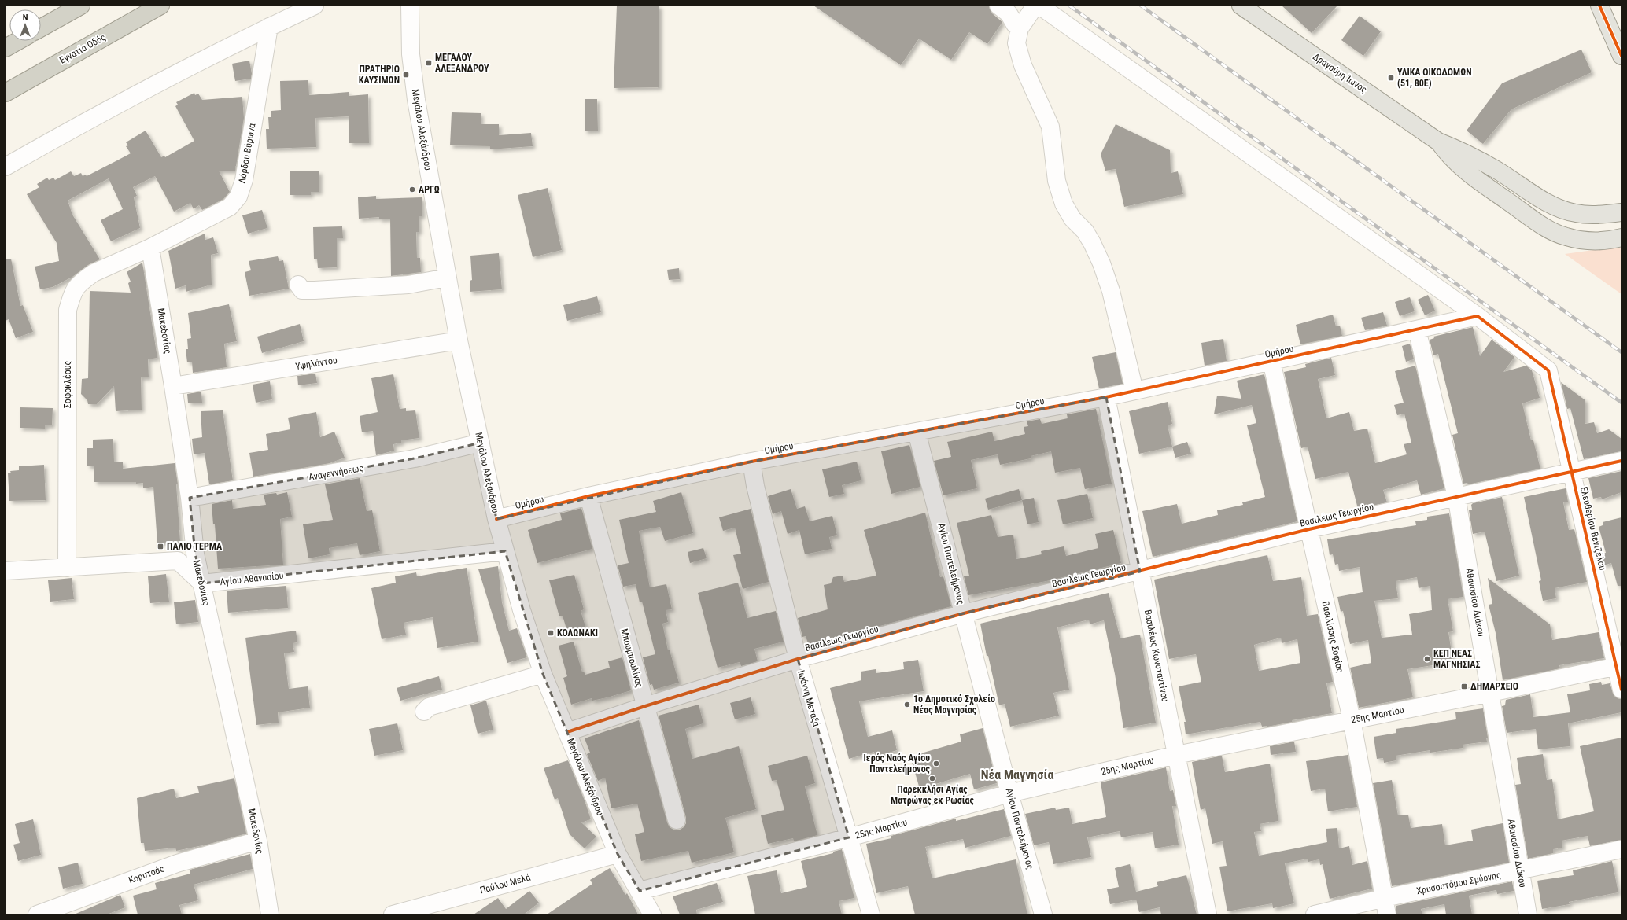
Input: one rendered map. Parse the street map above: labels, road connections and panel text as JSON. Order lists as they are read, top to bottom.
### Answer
{
  "streets": {
    "highway": ["Εγνατία Οδός"],
    "main road": ["Δραγούμη Ίωνος"],
    "street": [
      "Μεγάλου Αλεξάνδρου",
      "Λόρδου Βύρωνα",
      "Μακεδονίας",
      "Ομήρου",
      "Υψηλάντου",
      "Σοφοκλέους",
      "Αναγεννήσεως",
      "Βασιλέως Γεωργίου",
      "Ελευθερίου Βενιζέλου",
      "Αγίου Παντελεήμονος",
      "Αγίου Αθανασίου",
      "Αθανασίου Διάκου",
      "Βασιλίσσης Σοφίας",
      "Βασιλέως Κωνσταντίνου",
      "Μπουμπουλίνας",
      "Ιωάννη Μεταξά",
      "25ης Μαρτίου",
      "Κορυτσάς",
      "Χρυσοστόμου Σμύρνης",
      "Παύλου Μελά"
    ]
  },
  "crossings": [
    ["Μεγάλου Αλεξάνδρου", "Ομήρου"],
    ["Μεγάλου Αλεξάνδρου", "Υψηλάντου"],
    ["Μεγάλου Αλεξάνδρου", "Αναγεννήσεως"],
    ["Μεγάλου Αλεξάνδρου", "Βασιλέως Γεωργίου"],
    ["Μεγάλου Αλεξάνδρου", "Αγίου Αθανασίου"],
    ["Μεγάλου Αλεξάνδρου", "25ης Μαρτίου"],
    ["Μεγάλου Αλεξάνδρου", "Παύλου Μελά"],
    ["Λόρδου Βύρωνα", "Μακεδονίας"],
    ["Λόρδου Βύρωνα", "Σοφοκλέους"],
    ["Μακεδονίας", "Υψηλάντου"],
    ["Μακεδονίας", "Σοφοκλέους"],
    ["Μακεδονίας", "Αναγεννήσεως"],
    ["Μακεδονίας", "Αγίου Αθανασίου"],
    ["Μακεδονίας", "Κορυτσάς"],
    ["Ομήρου", "Ελευθερίου Βενιζέλου"],
    ["Ομήρου", "Αγίου Παντελεήμονος"],
    ["Ομήρου", "Αθανασίου Διάκου"],
    ["Ομήρου", "Βασιλίσσης Σοφίας"],
    ["Ομήρου", "Βασιλέως Κωνσταντίνου"],
    ["Ομήρου", "Μπουμπουλίνας"],
    ["Ομήρου", "Ιωάννη Μεταξά"],
    ["Βασιλέως Γεωργίου", "Ελευθερίου Βενιζέλου"],
    ["Βασιλέως Γεωργίου", "Αγίου Παντελεήμονος"],
    ["Βασιλέως Γεωργίου", "Αθανασίου Διάκου"],
    ["Βασιλέως Γεωργίου", "Βασιλίσσης Σοφίας"],
    ["Βασιλέως Γεωργίου", "Βασιλέως Κωνσταντίνου"],
    ["Βασιλέως Γεωργίου", "Μπουμπουλίνας"],
    ["Βασιλέως Γεωργίου", "Ιωάννη Μεταξά"],
    ["Ελευθερίου Βενιζέλου", "25ης Μαρτίου"],
    ["Αγίου Παντελεήμονος", "25ης Μαρτίου"],
    ["Αθανασίου Διάκου", "25ης Μαρτίου"],
    ["Αθανασίου Διάκου", "Χρυσοστόμου Σμύρνης"],
    ["Βασιλίσσης Σοφίας", "25ης Μαρτίου"],
    ["Βασιλίσσης Σοφίας", "Χρυσοστόμου Σμύρνης"],
    ["Βασιλέως Κωνσταντίνου", "25ης Μαρτίου"],
    ["Ιωάννη Μεταξά", "25ης Μαρτίου"]
  ],
  "districts": ["Νέα Μαγνησία"],
  "places": {
    "transit": [
      "ΜΕΓΑΛΟΥ ΑΛΕΞΑΝΔΡΟΥ",
      "ΠΡΑΤΗΡΙΟ ΚΑΥΣΙΜΩΝ",
      "ΥΛΙΚΑ ΟΙΚΟΔΟΜΩΝ (51, 80Ε)",
      "ΠΑΛΙΟ ΤΕΡΜΑ",
      "ΚΟΛΩΝΑΚΙ",
      "ΔΗΜΑΡΧΕΙΟ"
    ],
    "other": [
      "ΑΡΓΩ",
      "ΚΕΠ ΝΕΑΣ ΜΑΓΝΗΣΙΑΣ",
      "1ο Δημοτικό Σχολείο Νέας Μαγνησίας",
      "Ιερός Ναός Αγίου Παντελεήμονος",
      "Παρεκκλήσι Αγίας Ματρώνας εκ Ρωσίας"
    ]
  },
  "north": "top"
}
